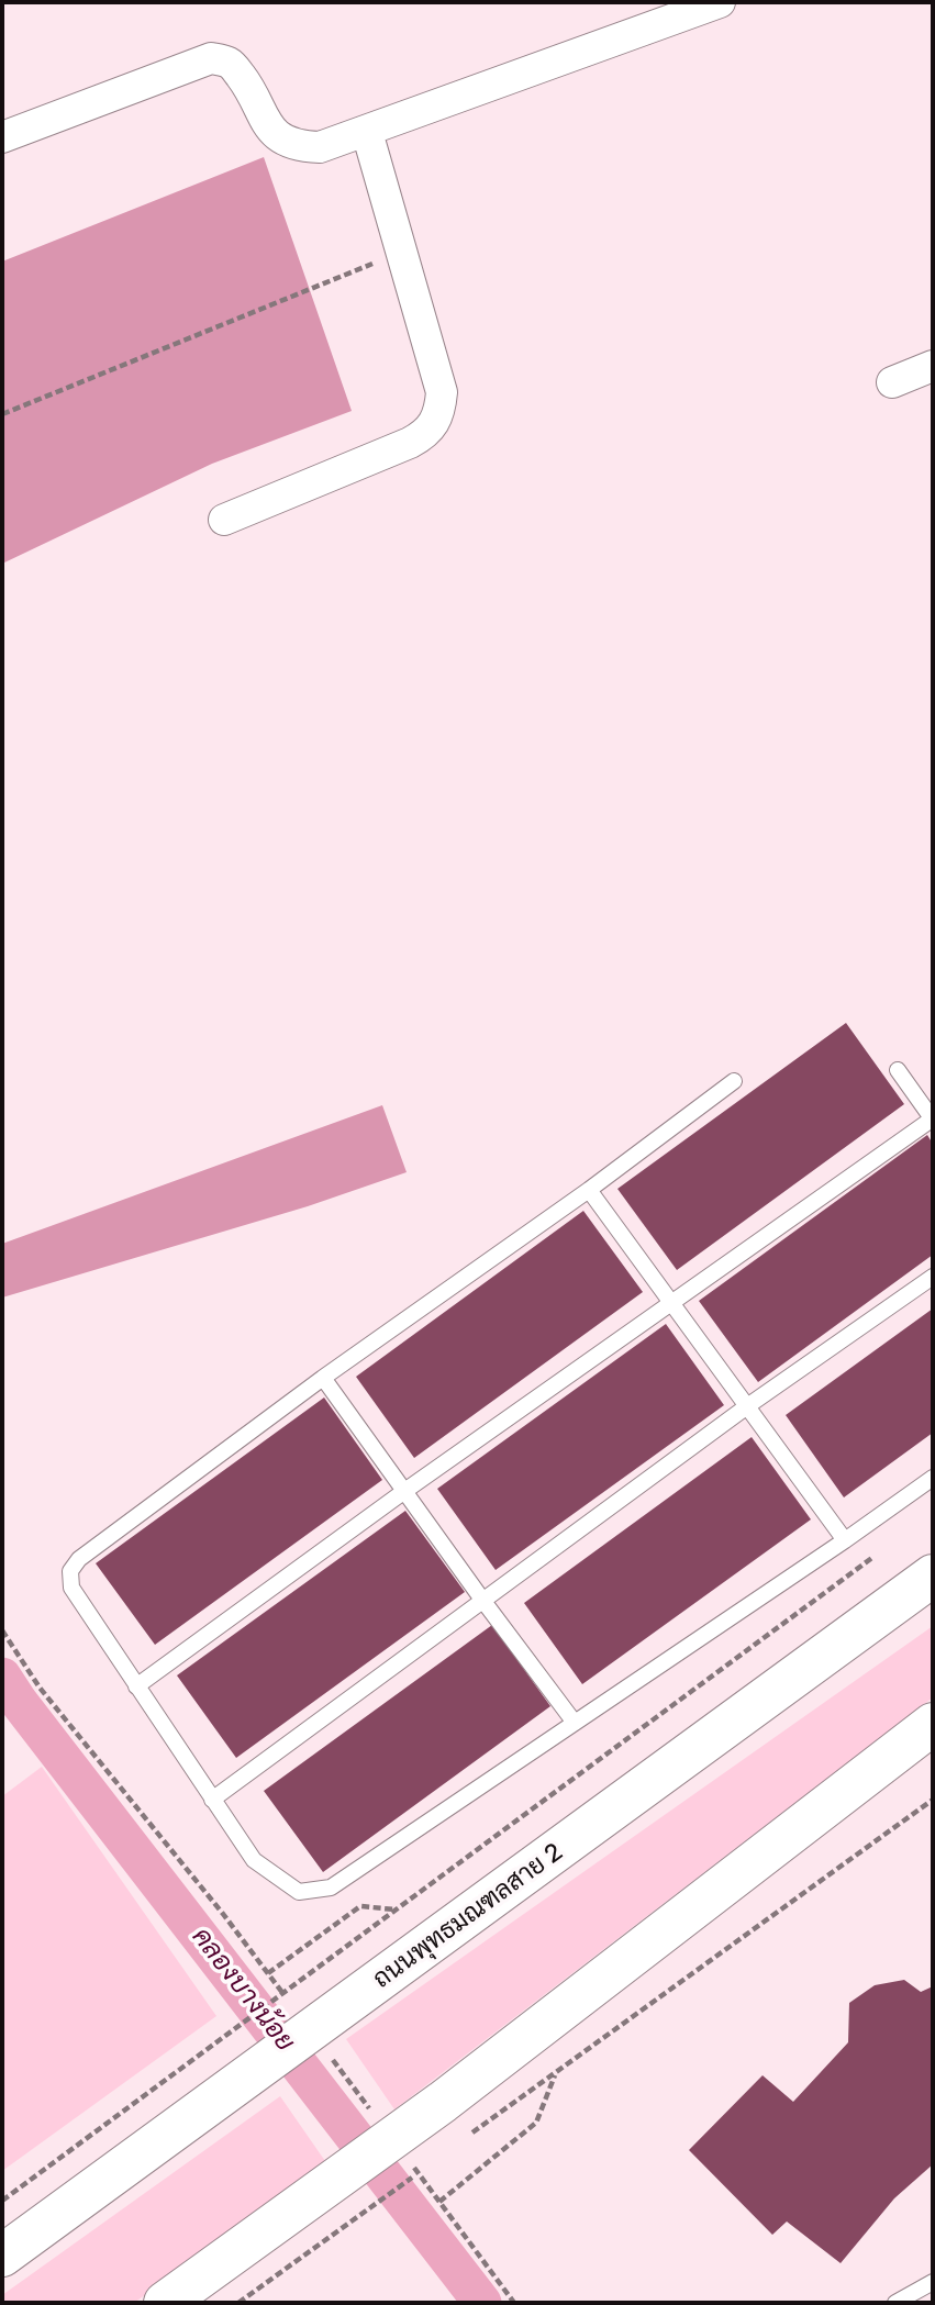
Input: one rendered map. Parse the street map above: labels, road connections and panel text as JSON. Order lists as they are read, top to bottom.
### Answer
{
  "streets": {
    "main road": ["ถนนพุทธมณฑลสาย 2"]
  },
  "water": ["คลองบางน้อย"]
}
